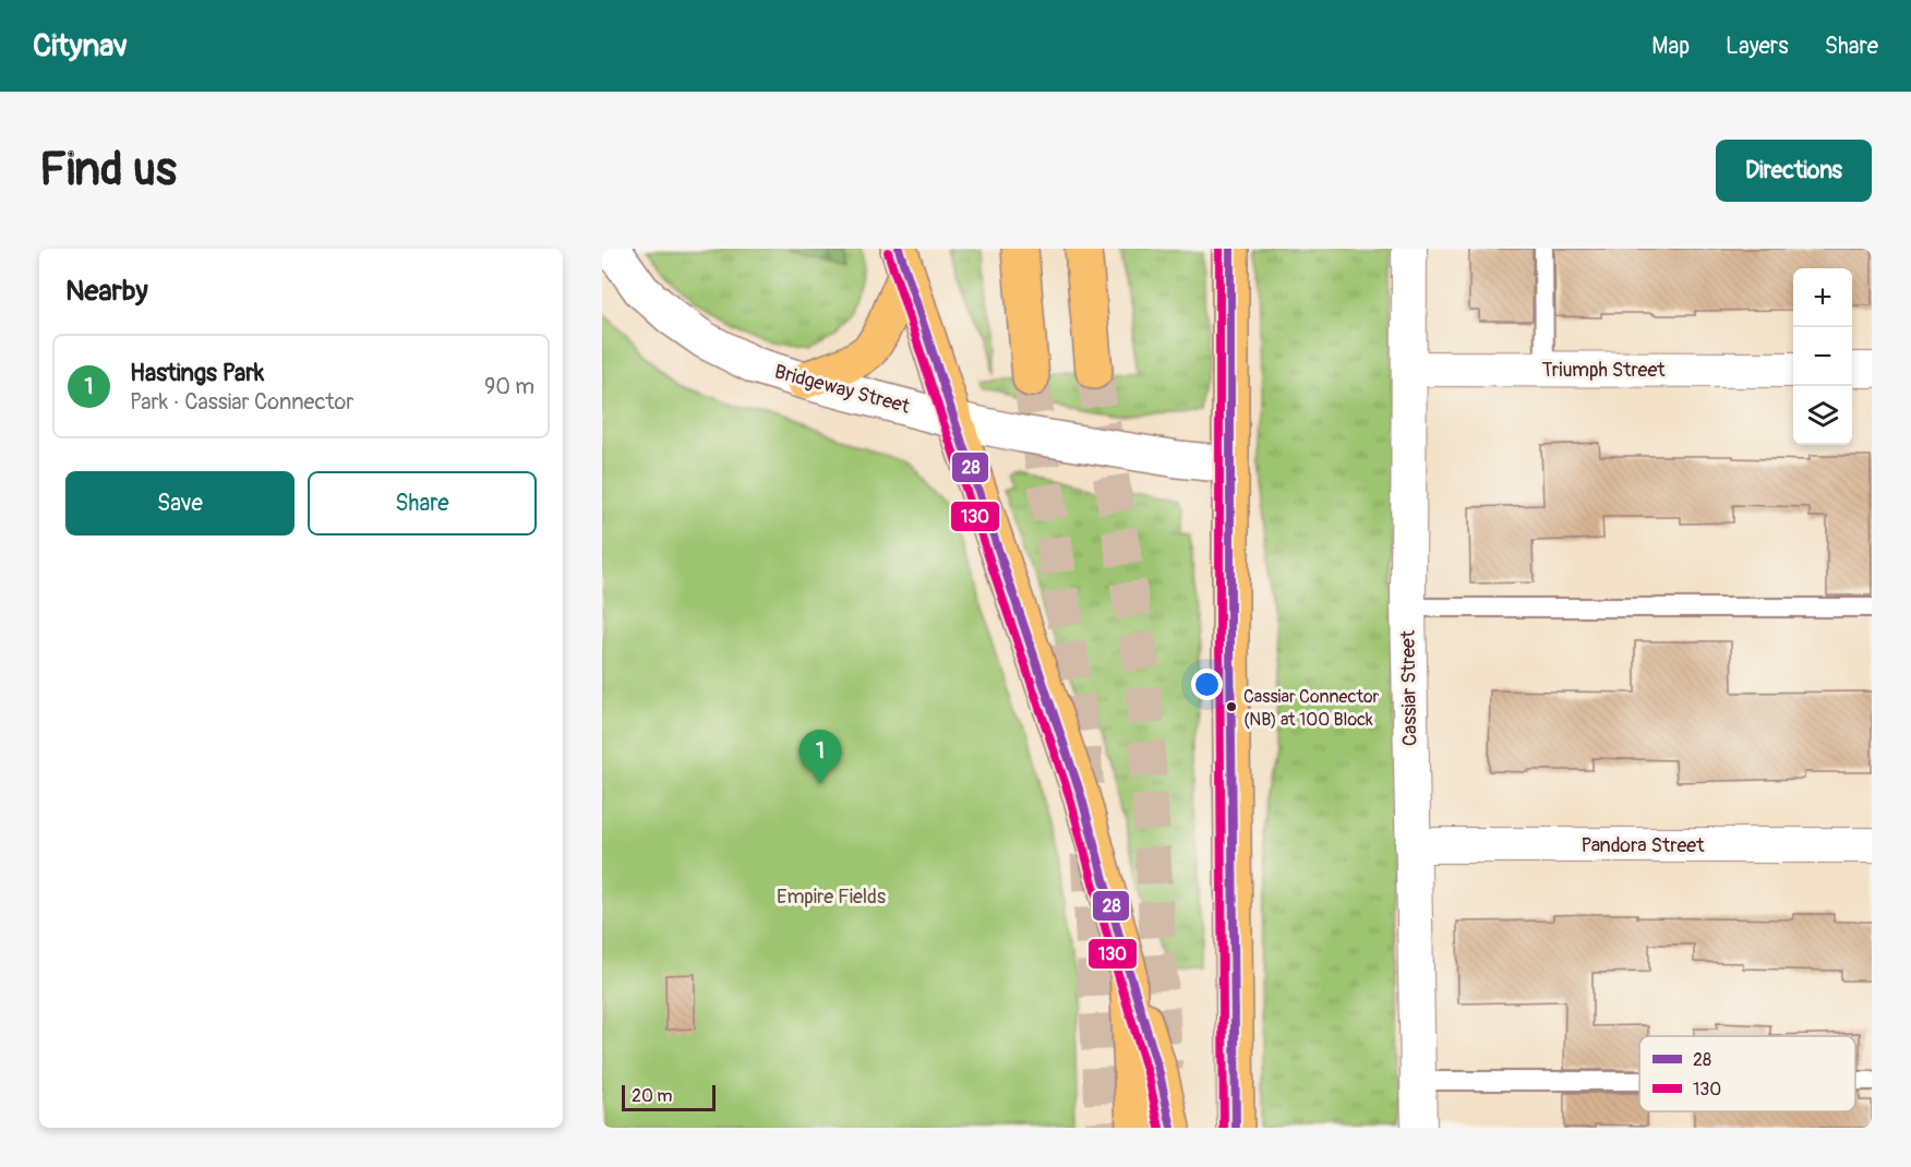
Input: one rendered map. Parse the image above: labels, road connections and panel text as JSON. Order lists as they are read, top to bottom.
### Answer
{
  "streets": {
    "street": [
      "Triumph Street",
      "Bridgeway Street",
      "Cassiar Street",
      "Pandora Street"
    ]
  },
  "crossings": [
    ["Triumph Street", "Cassiar Street"],
    ["Cassiar Street", "Pandora Street"]
  ],
  "parks": ["Empire Fields"],
  "places": ["Cassiar Connector (NB) at 100 Block"],
  "lines": ["transit line 28", "transit line 130"],
  "legend": ["28", "130"],
  "scale_bar": "20 m",
  "page": {
    "header": "Citynav",
    "nav": ["Map", "Layers", "Share"],
    "buttons": [
      "Directions",
      ["Save", "Share"]
    ],
    "title": "Find us",
    "heading": "Nearby",
    "map_buttons": ["+", "−"],
    "list": [
      {
        "mark": "1",
        "name": "Hastings Park",
        "note": "Park · Cassiar Connector",
        "value": "90 m"
      }
    ],
    "pins": "1",
    "scale": "20 m"
  }
}
